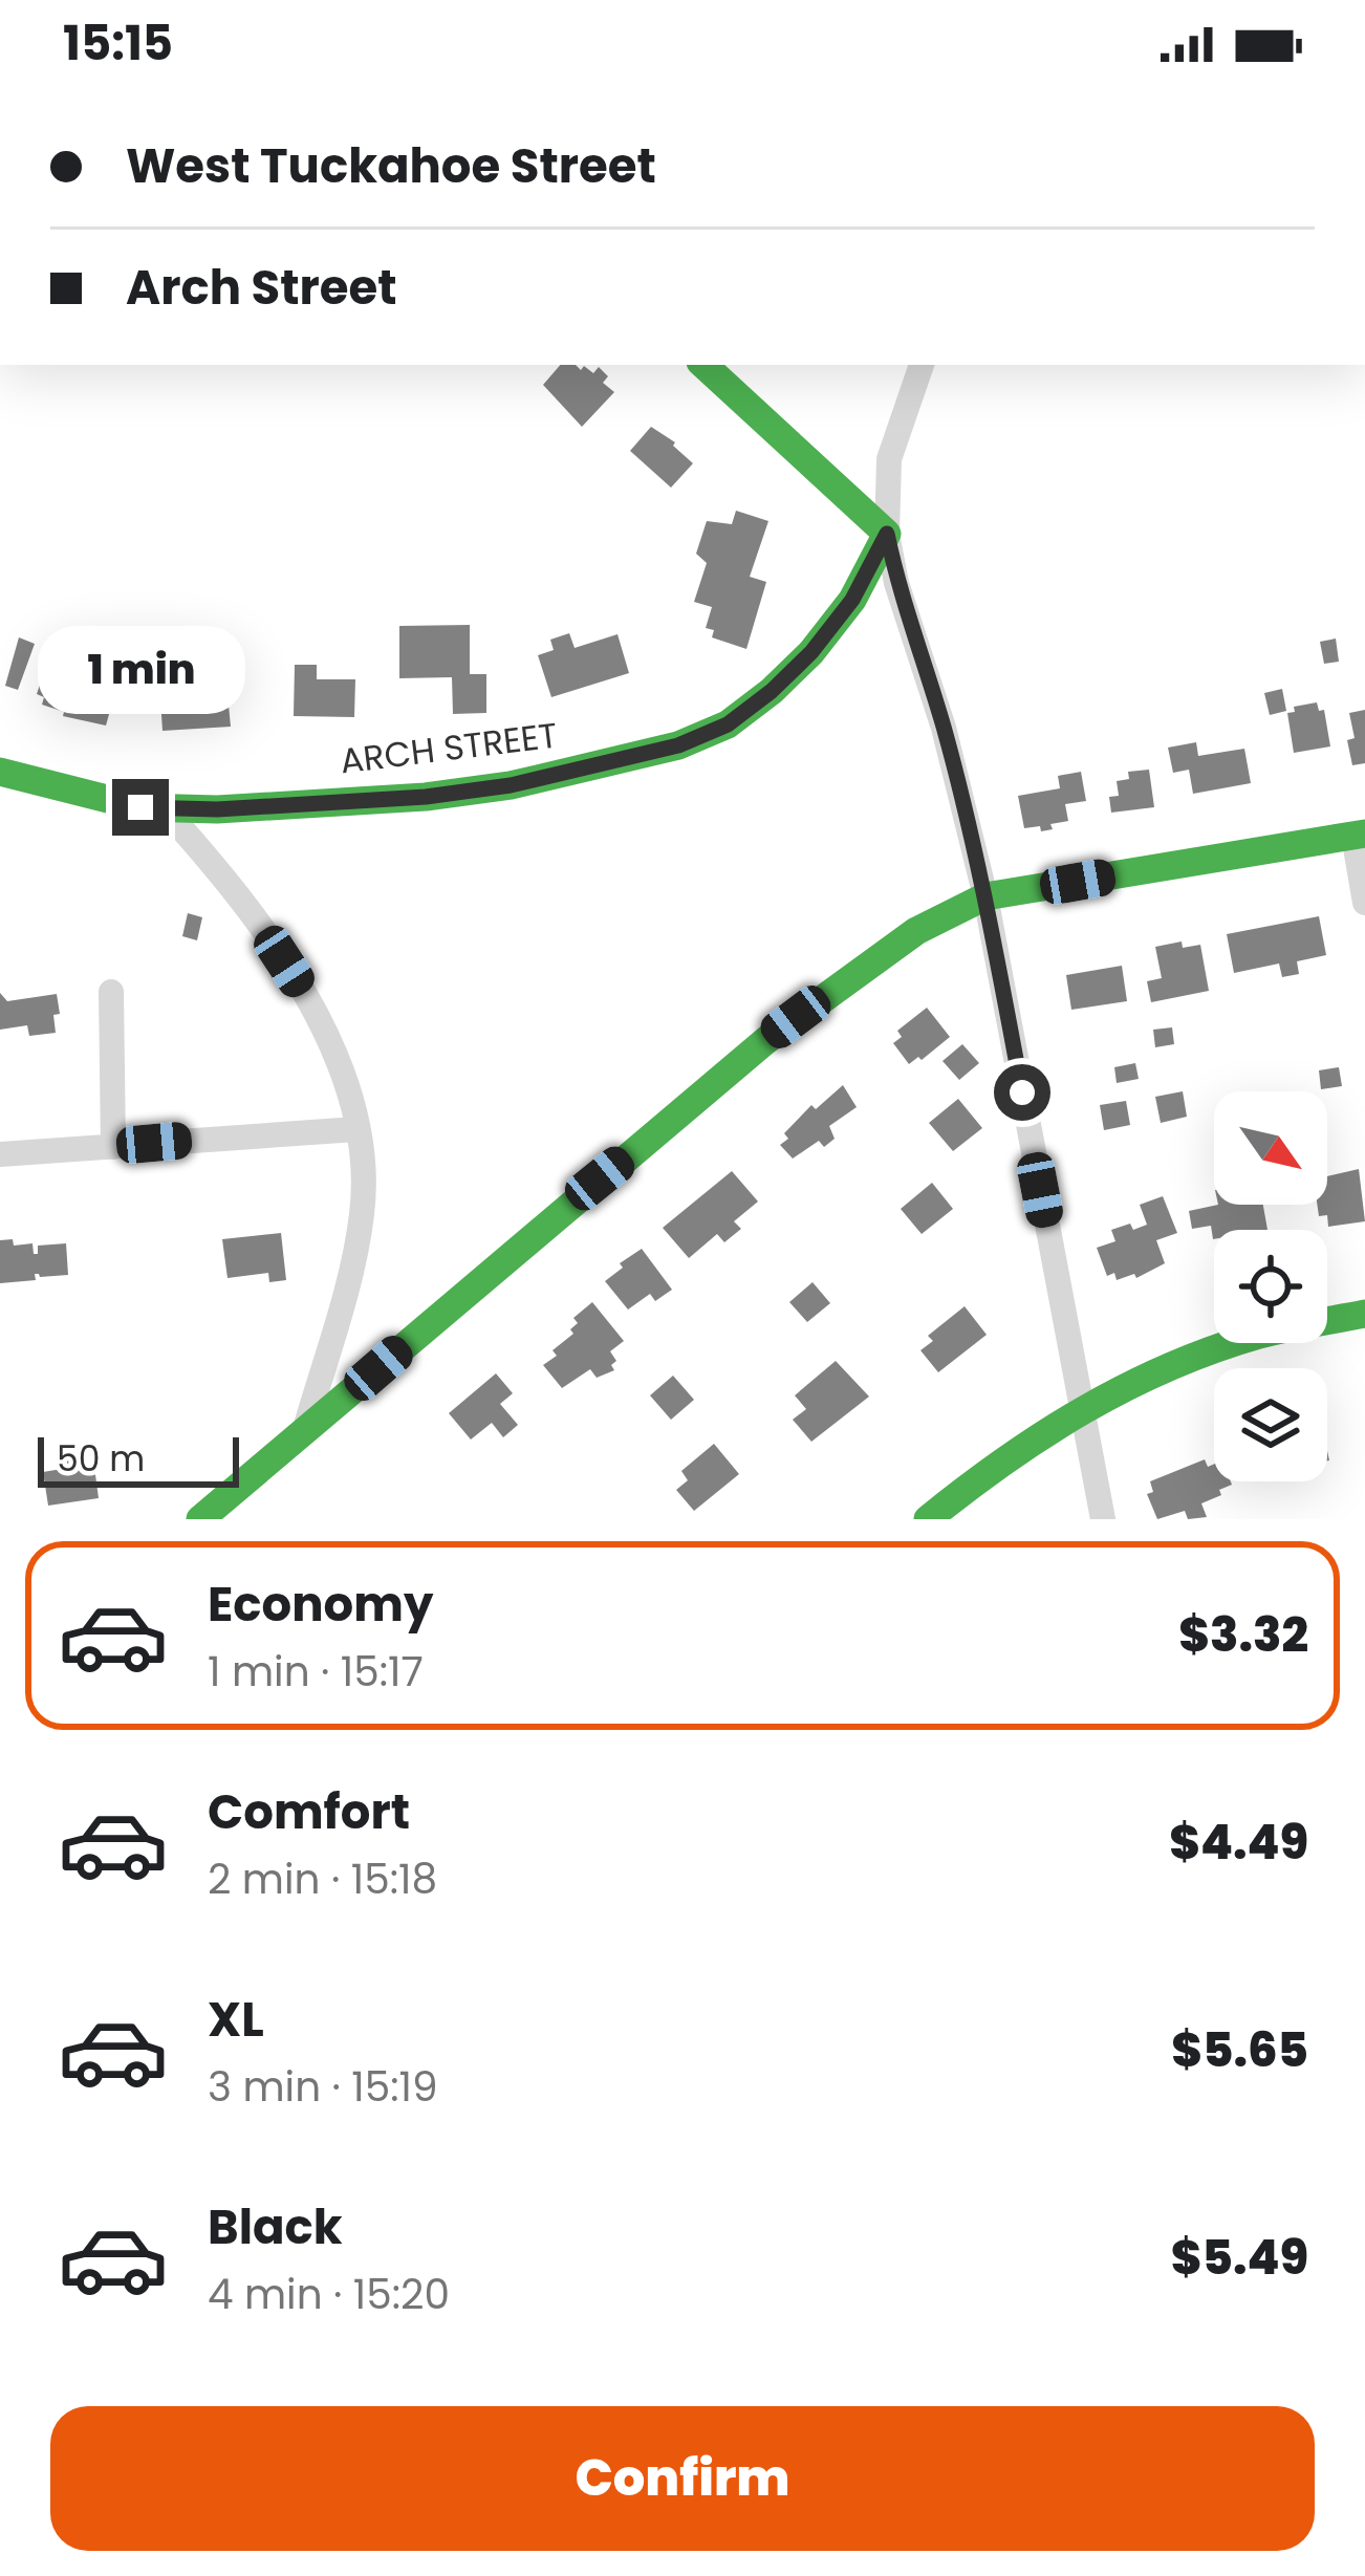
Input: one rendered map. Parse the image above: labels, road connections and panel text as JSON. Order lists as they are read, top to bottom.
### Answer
{
  "streets": {
    "street": ["ARCH STREET"]
  },
  "scale_bar": "50 m",
  "north": "bottom right",
  "page": {
    "status": "15:15",
    "banner": ["West Tuckahoe Street", "Arch Street"],
    "bubble": "1 min",
    "scale": "50 m",
    "list": [
      {
        "name": "Economy",
        "note": "1 min · 15:17",
        "value": "$3.32"
      },
      {
        "name": "Comfort",
        "note": "2 min · 15:18",
        "value": "$4.49"
      },
      {
        "name": "XL",
        "note": "3 min · 15:19",
        "value": "$5.65"
      },
      {
        "name": "Black",
        "note": "4 min · 15:20",
        "value": "$5.49"
      }
    ],
    "buttons": "Confirm"
  }
}
